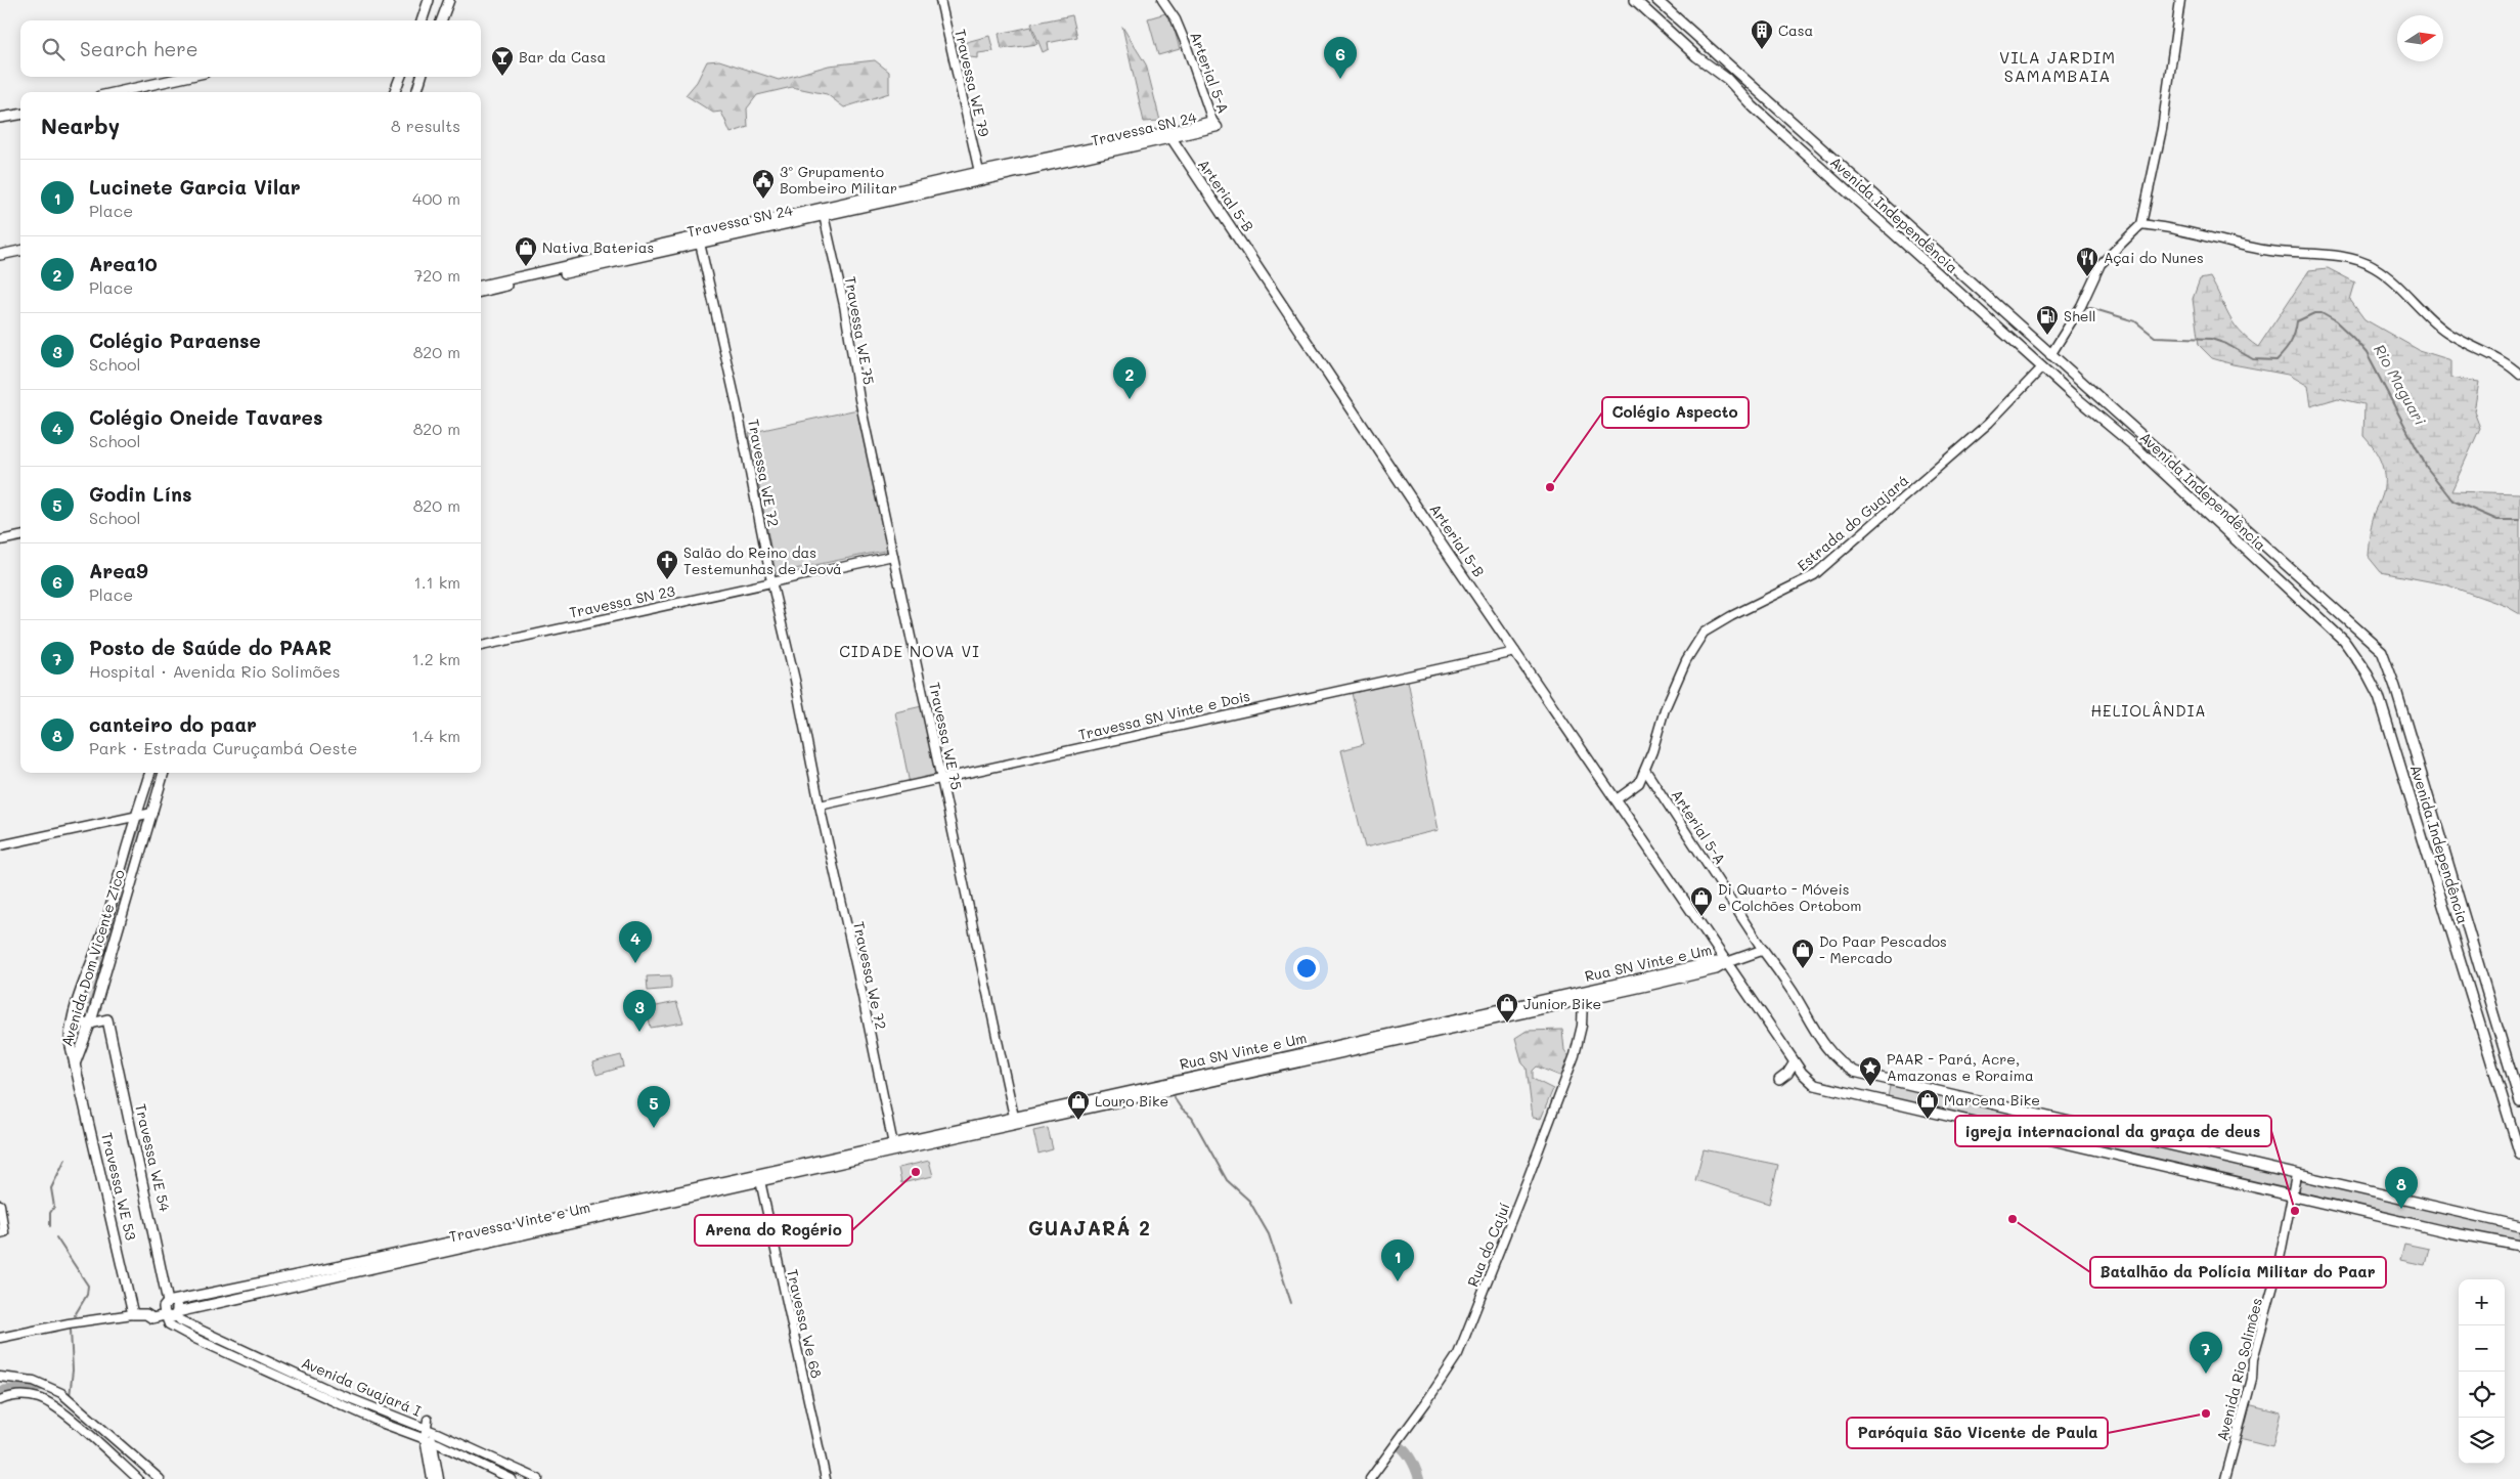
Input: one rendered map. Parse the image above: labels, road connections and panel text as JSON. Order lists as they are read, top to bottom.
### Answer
{
  "streets": {
    "main road": [
      "Travessa SN 24",
      "Arterial 5-B",
      "Avenida Independência",
      "Avenida Dom Vicente Zico",
      "Rua SN Vinte e Um",
      "Travessa WE 54",
      "Travessa WE 53",
      "Travessa Vinte e Um"
    ],
    "street": [
      "Arterial 5-A",
      "Travessa WE 79",
      "Travessa WE 75",
      "Travessa WE 72",
      "Estrada do Guajará",
      "Travessa SN 23",
      "Travessa SN Vinte e Dois",
      "Travessa We 72",
      "Rua do Cajuí",
      "Travessa We 68",
      "Avenida Rio Solimões",
      "Avenida Guajará I"
    ]
  },
  "crossings": [
    ["Arterial 5-A", "Travessa SN 24"],
    ["Arterial 5-A", "Estrada do Guajará"],
    ["Arterial 5-A", "Rua SN Vinte e Um"],
    ["Travessa WE 79", "Travessa SN 24"],
    ["Travessa SN 24", "Arterial 5-B"],
    ["Travessa SN 24", "Travessa WE 75"],
    ["Travessa SN 24", "Travessa WE 72"],
    ["Arterial 5-B", "Estrada do Guajará"],
    ["Arterial 5-B", "Travessa SN Vinte e Dois"],
    ["Arterial 5-B", "Rua SN Vinte e Um"],
    ["Arterial 5-B", "Avenida Rio Solimões"],
    ["Avenida Independência", "Estrada do Guajará"],
    ["Travessa WE 75", "Travessa SN 23"],
    ["Travessa WE 75", "Travessa SN Vinte e Dois"],
    ["Travessa WE 75", "Rua SN Vinte e Um"],
    ["Travessa WE 72", "Travessa SN 23"],
    ["Travessa WE 72", "Travessa SN Vinte e Dois"],
    ["Travessa WE 72", "Travessa We 72"],
    ["Travessa SN Vinte e Dois", "Travessa We 72"],
    ["Avenida Dom Vicente Zico", "Travessa WE 54"],
    ["Avenida Dom Vicente Zico", "Travessa WE 53"],
    ["Rua SN Vinte e Um", "Travessa We 72"],
    ["Rua SN Vinte e Um", "Travessa Vinte e Um"],
    ["Rua SN Vinte e Um", "Rua do Cajuí"],
    ["Travessa WE 54", "Travessa Vinte e Um"],
    ["Travessa WE 54", "Avenida Guajará I"],
    ["Travessa Vinte e Um", "Travessa We 68"],
    ["Travessa Vinte e Um", "Avenida Guajará I"]
  ],
  "districts": [
    "VILA JARDIM SAMAMBAIA",
    "CIDADE NOVA VI",
    "HELIOLÂNDIA",
    "GUAJARÁ 2"
  ],
  "water": ["Rio Maguari"],
  "places": {
    "building": ["Casa"],
    "bar": ["Bar da Casa"],
    "public building": ["3º Grupamento Bombeiro Militar"],
    "shop": [
      "Nativa Baterias",
      "Di Quarto - Móveis e Colchões Ortobom",
      "Do Paar Pescados - Mercado",
      "Junior Bike",
      "Marcena Bike",
      "Louro Bike"
    ],
    "restaurant": ["Açai do Nunes"],
    "fuel station": ["Shell"],
    "other": [
      "Colégio Aspecto",
      "Arena do Rogério",
      "igreja internacional da graça de deus",
      "Batalhão da Polícia Militar do Paar",
      "Paróquia São Vicente de Paula"
    ],
    "church": ["Salão do Reino das Testemunhas de Jeová"],
    "place": ["PAAR - Pará, Acre, Amazonas e Roraima"]
  },
  "north": "right",
  "page": {
    "search": "Search here",
    "pins": [
      "6",
      "2",
      "4",
      "3",
      "5",
      "8",
      "1",
      "7"
    ],
    "heading": ["Nearby", "8 results"],
    "list": [
      {
        "mark": "1",
        "name": "Lucinete Garcia Vilar",
        "note": "Place",
        "value": "400 m"
      },
      {
        "mark": "2",
        "name": "Area10",
        "note": "Place",
        "value": "720 m"
      },
      {
        "mark": "3",
        "name": "Colégio Paraense",
        "note": "School",
        "value": "820 m"
      },
      {
        "mark": "4",
        "name": "Colégio Oneide Tavares",
        "note": "School",
        "value": "820 m"
      },
      {
        "mark": "5",
        "name": "Godin Líns",
        "note": "School",
        "value": "820 m"
      },
      {
        "mark": "6",
        "name": "Area9",
        "note": "Place",
        "value": "1.1 km"
      },
      {
        "mark": "7",
        "name": "Posto de Saúde do PAAR",
        "note": "Hospital · Avenida Rio Solimões",
        "value": "1.2 km"
      },
      {
        "mark": "8",
        "name": "canteiro do paar",
        "note": "Park · Estrada Curuçambá Oeste",
        "value": "1.4 km"
      }
    ],
    "map_buttons": ["+", "−"]
  }
}
